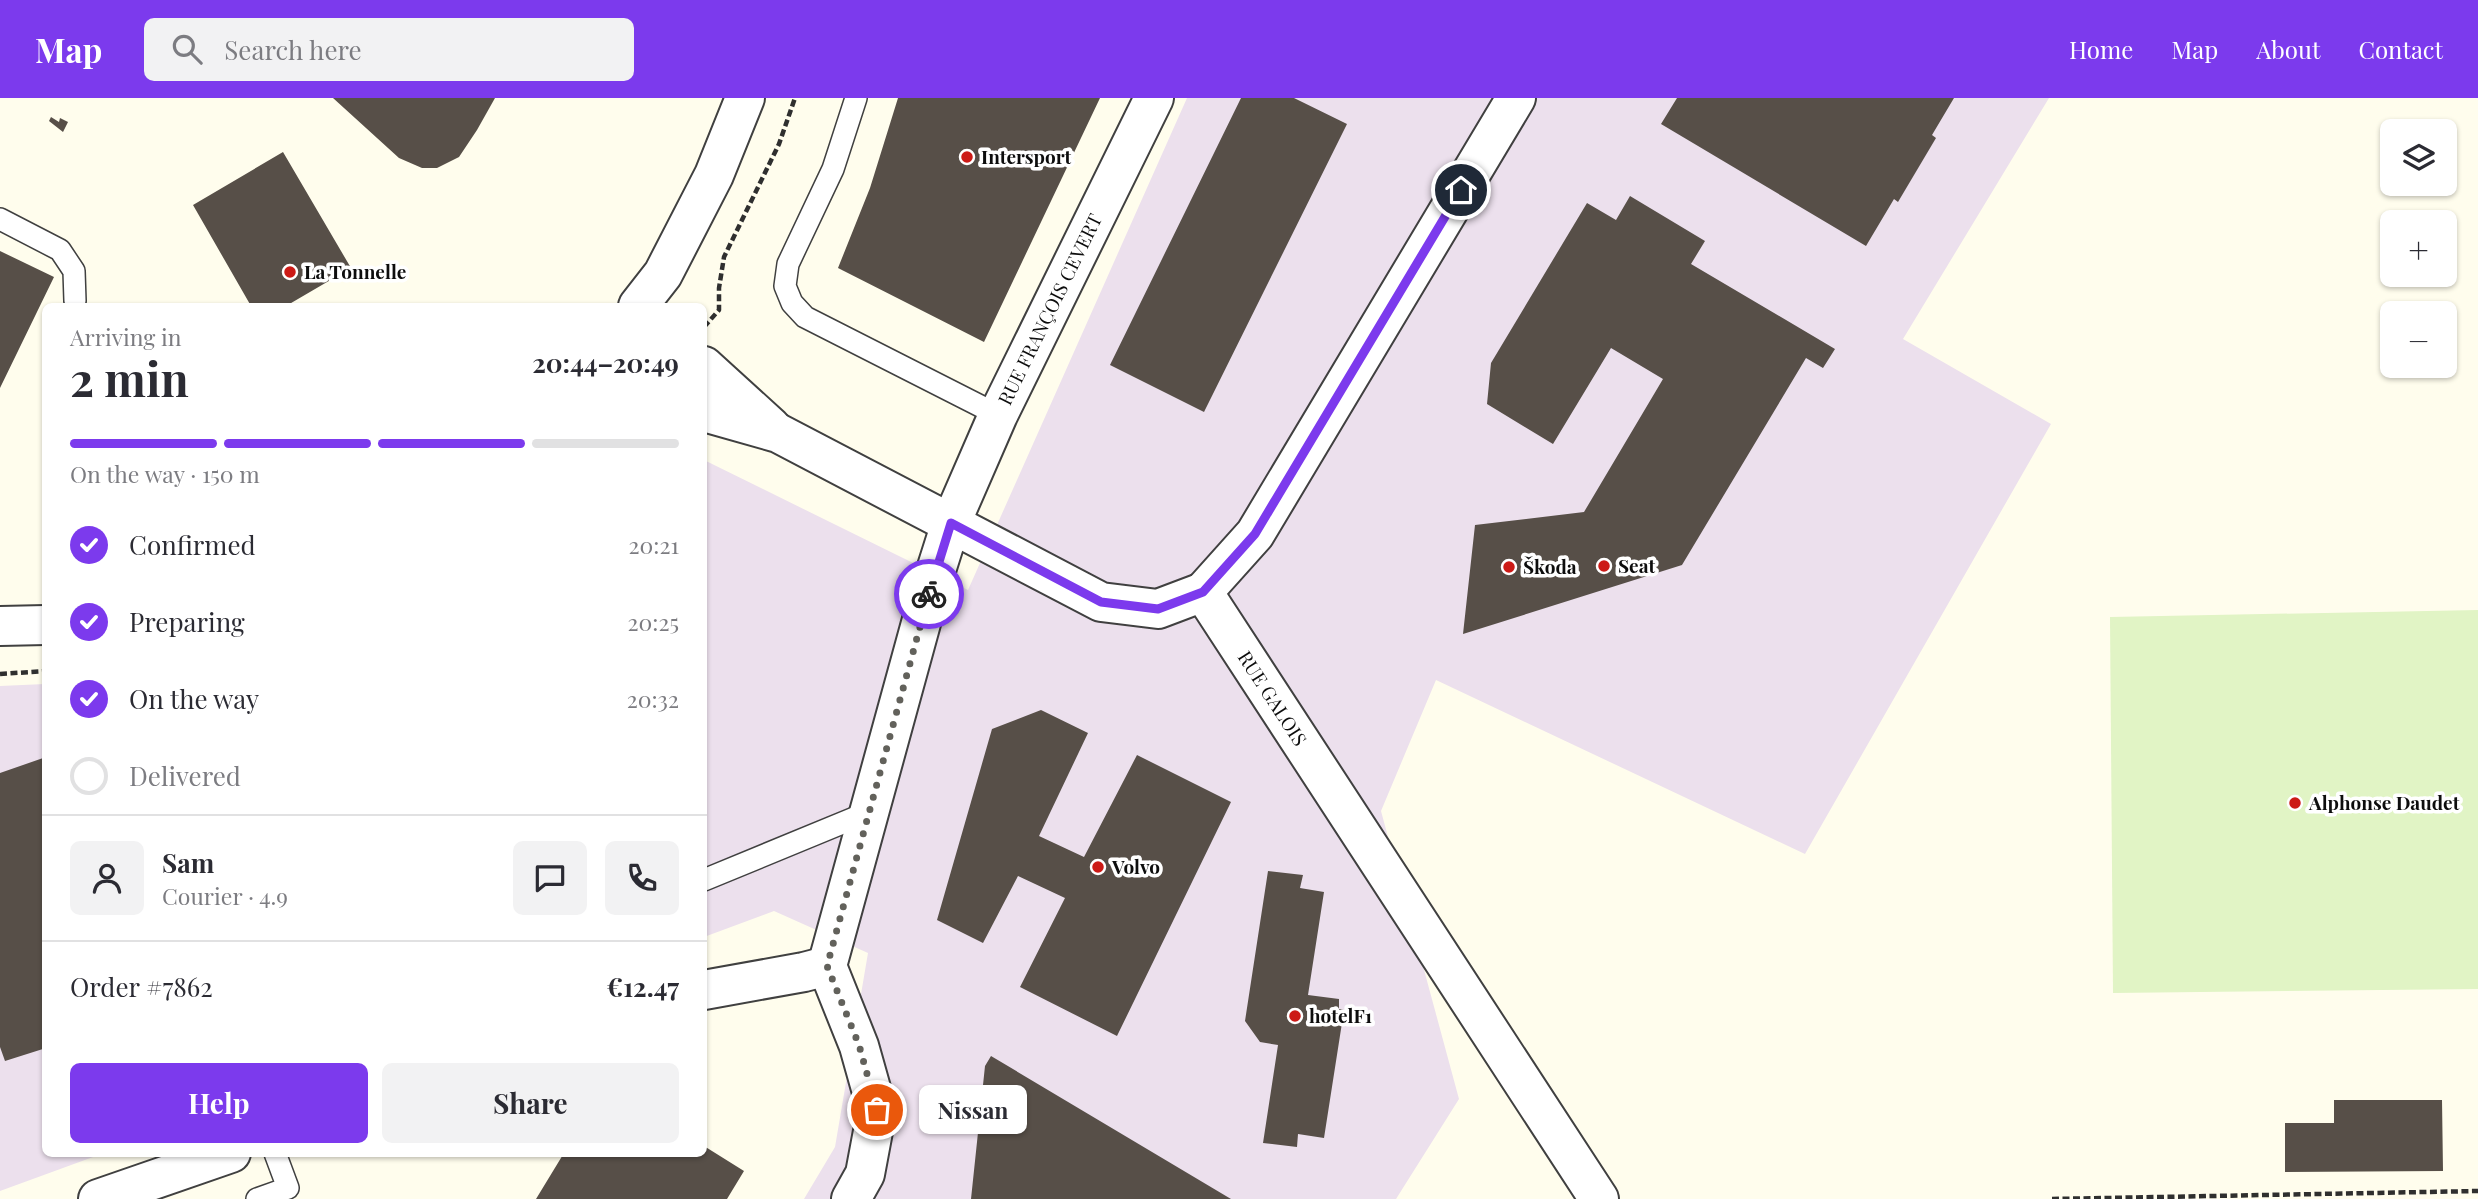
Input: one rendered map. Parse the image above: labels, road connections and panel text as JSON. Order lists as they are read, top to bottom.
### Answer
{
  "streets": {
    "street": ["RUE FRANÇOIS CEVERT", "RUE GALOIS"]
  },
  "places": [
    "Intersport",
    "La Tonnelle",
    "Seat",
    "Škoda",
    "Alphonse Daudet",
    "Volvo",
    "hotelF1",
    "Nissan"
  ],
  "page": {
    "header": "Map",
    "search": "Search here",
    "nav": [
      "Home",
      "Map",
      "About",
      "Contact"
    ],
    "map_buttons": ["+", "−"],
    "heading": ["2 min", "Arriving in", "20:44–20:49"],
    "panel": [
      "Sam",
      "Courier · 4.9",
      "Order #7862",
      "€12.47"
    ],
    "bar": "On the way · 150 m",
    "list": [
      ["Confirmed", "20:21"],
      ["Preparing", "20:25"],
      ["On the way", "20:32"],
      "Delivered"
    ],
    "buttons": ["Help", "Share"],
    "bubble": "Nissan"
  }
}
